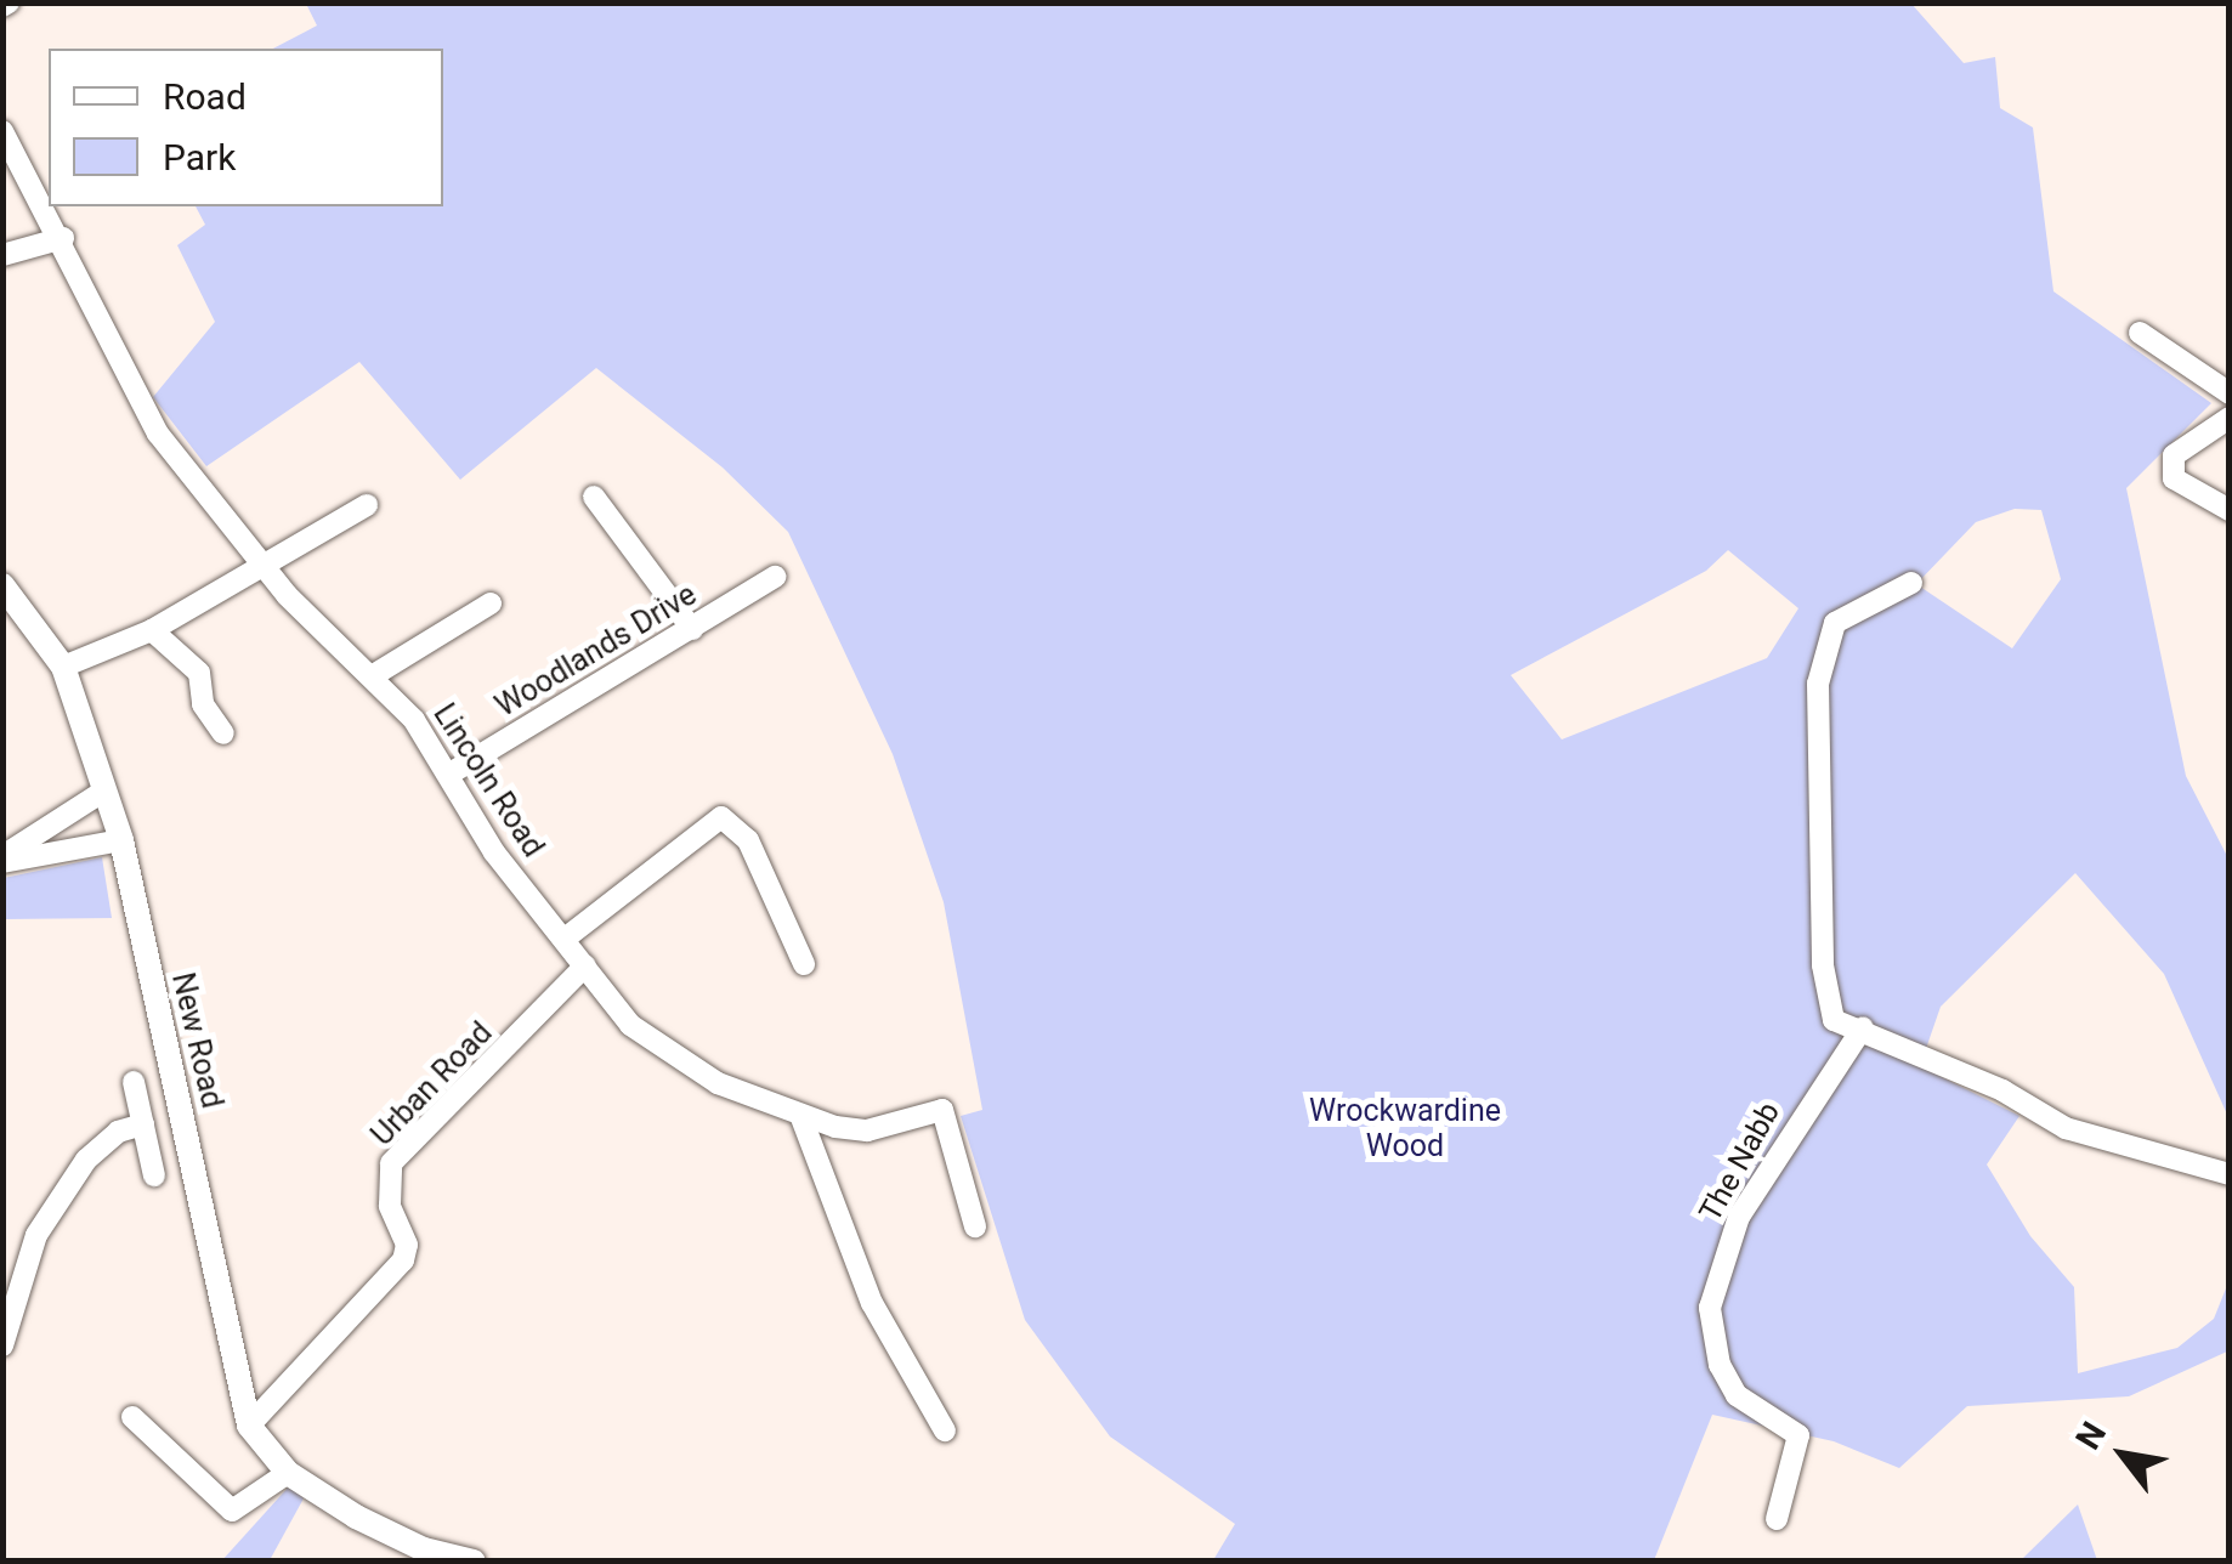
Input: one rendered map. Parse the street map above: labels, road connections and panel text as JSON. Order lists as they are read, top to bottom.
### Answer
{
  "streets": {
    "street": [
      "Woodlands Drive",
      "Lincoln Road",
      "New Road",
      "Urban Road",
      "The Nabb"
    ]
  },
  "crossings": [
    ["Woodlands Drive", "Lincoln Road"],
    ["Lincoln Road", "Urban Road"],
    ["New Road", "Urban Road"]
  ],
  "parks": ["Wrockwardine Wood"],
  "legend": ["Road", "Park"],
  "north": "top left"
}
